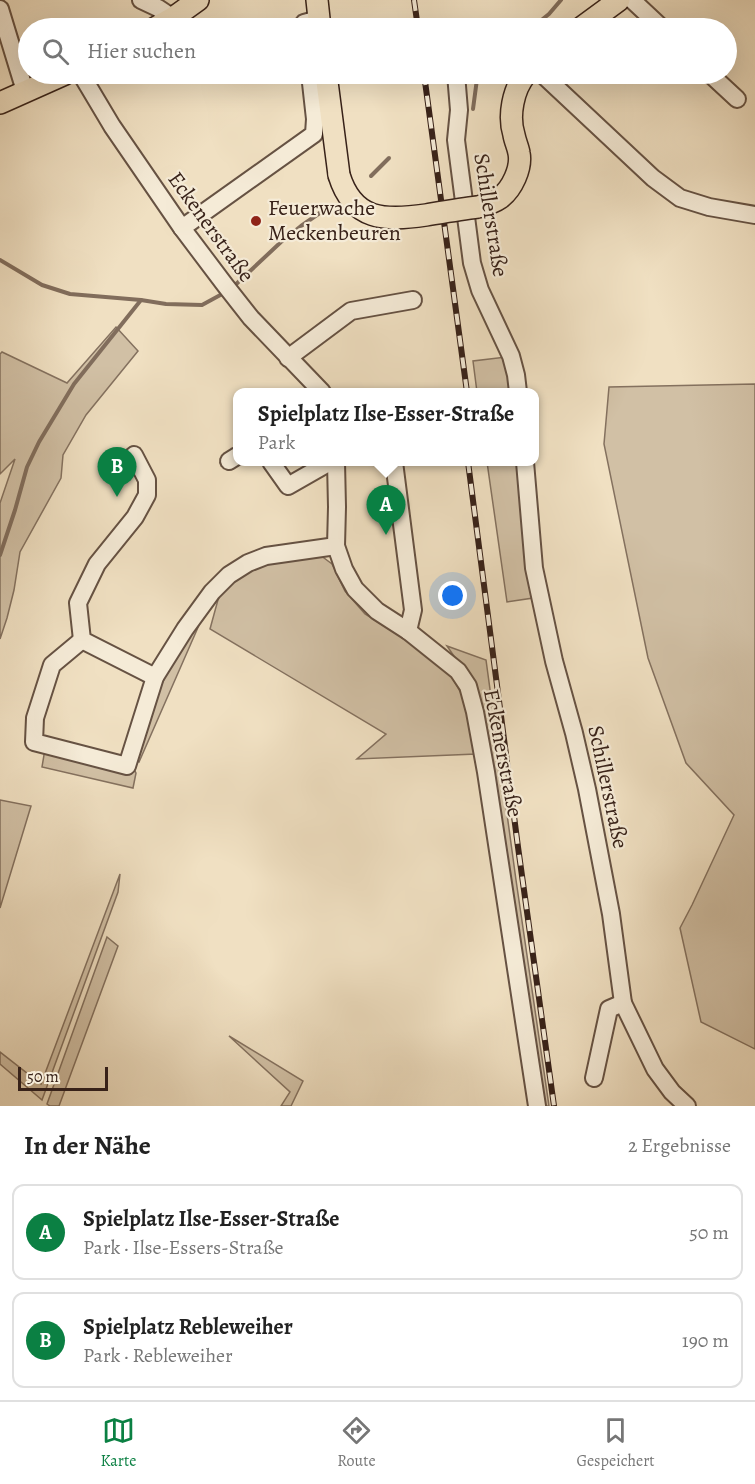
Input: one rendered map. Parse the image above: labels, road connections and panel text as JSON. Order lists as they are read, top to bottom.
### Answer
{
  "streets": {
    "street": ["Schillerstraße", "Eckenerstraße"]
  },
  "places": ["Feuerwache Meckenbeuren"],
  "scale_bar": "50 m",
  "page": {
    "search": "Hier suchen",
    "popup": ["Spielplatz Ilse-Esser-Straße", "Park"],
    "pins": ["B", "A"],
    "scale": "50 m",
    "heading": ["In der Nähe", "2 Ergebnisse"],
    "list": [
      {
        "mark": "A",
        "name": "Spielplatz Ilse-Esser-Straße",
        "note": "Park · Ilse-Essers-Straße",
        "value": "50 m"
      },
      {
        "mark": "B",
        "name": "Spielplatz Rebleweiher",
        "note": "Park · Rebleweiher",
        "value": "190 m"
      }
    ],
    "nav": ["Karte", "Route", "Gespeichert"]
  }
}
